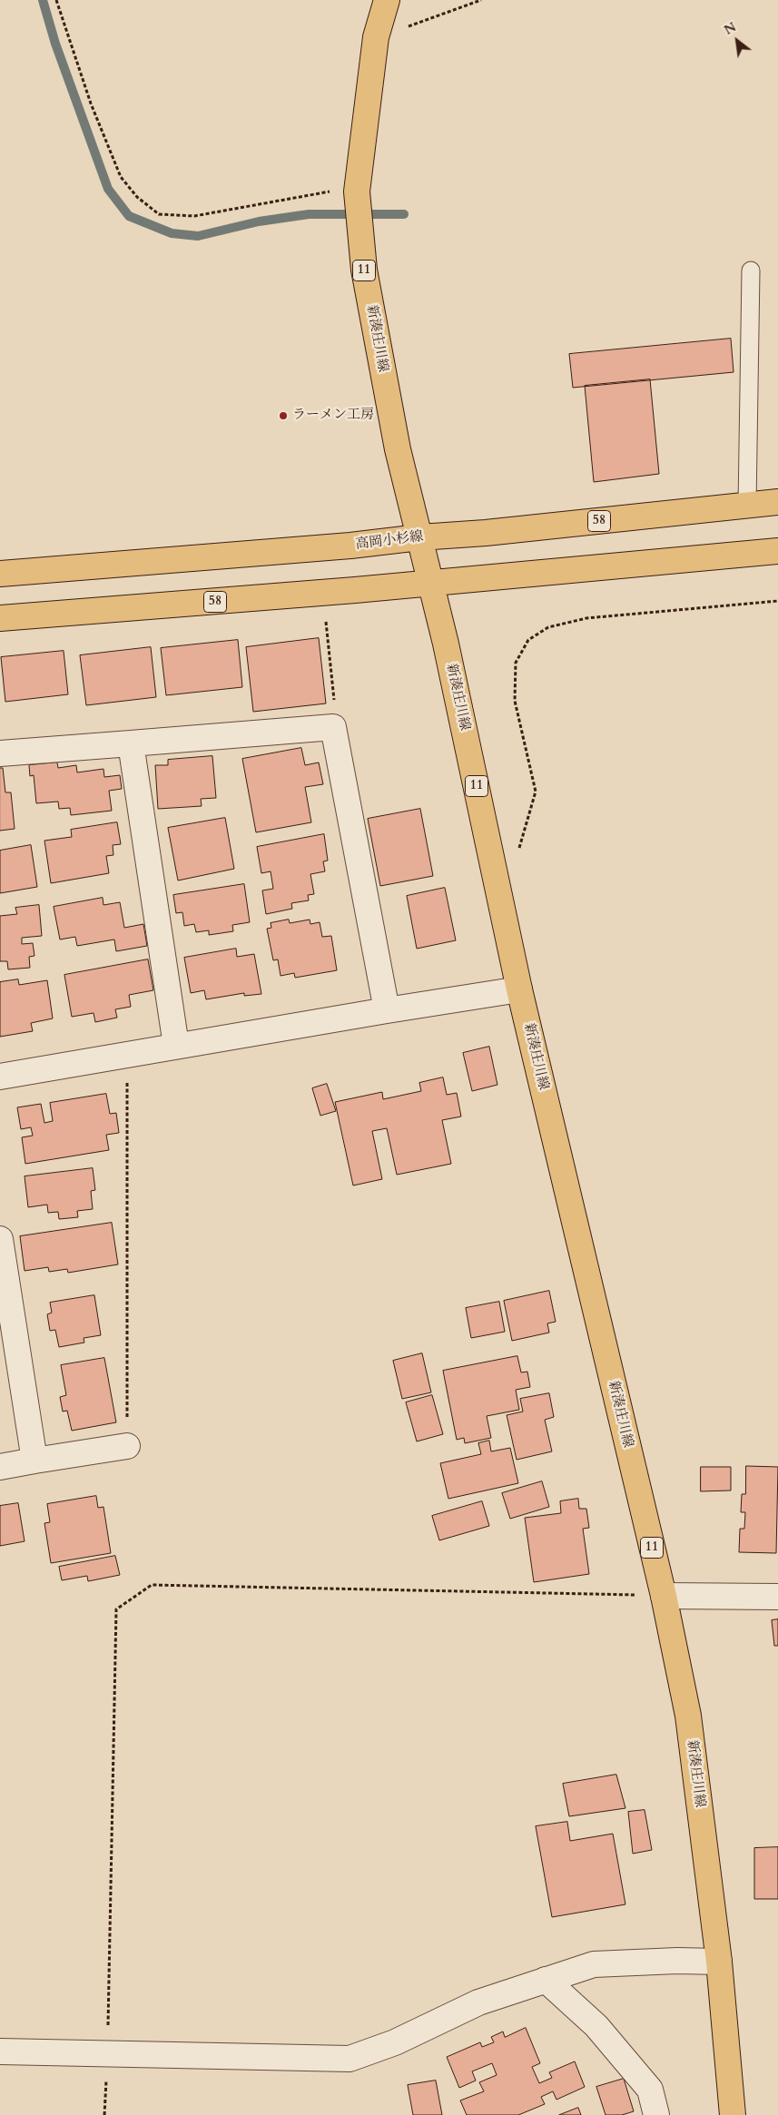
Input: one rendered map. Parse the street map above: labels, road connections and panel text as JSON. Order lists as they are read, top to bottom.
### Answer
{
  "streets": {
    "main road": [
      "11",
      "新湊庄川線",
      "58",
      "高岡小杉線"
    ]
  },
  "crossings": [
    ["新湊庄川線", "58"],
    ["新湊庄川線", "高岡小杉線"]
  ],
  "places": ["ラーメン工房"],
  "north": "top left"
}
